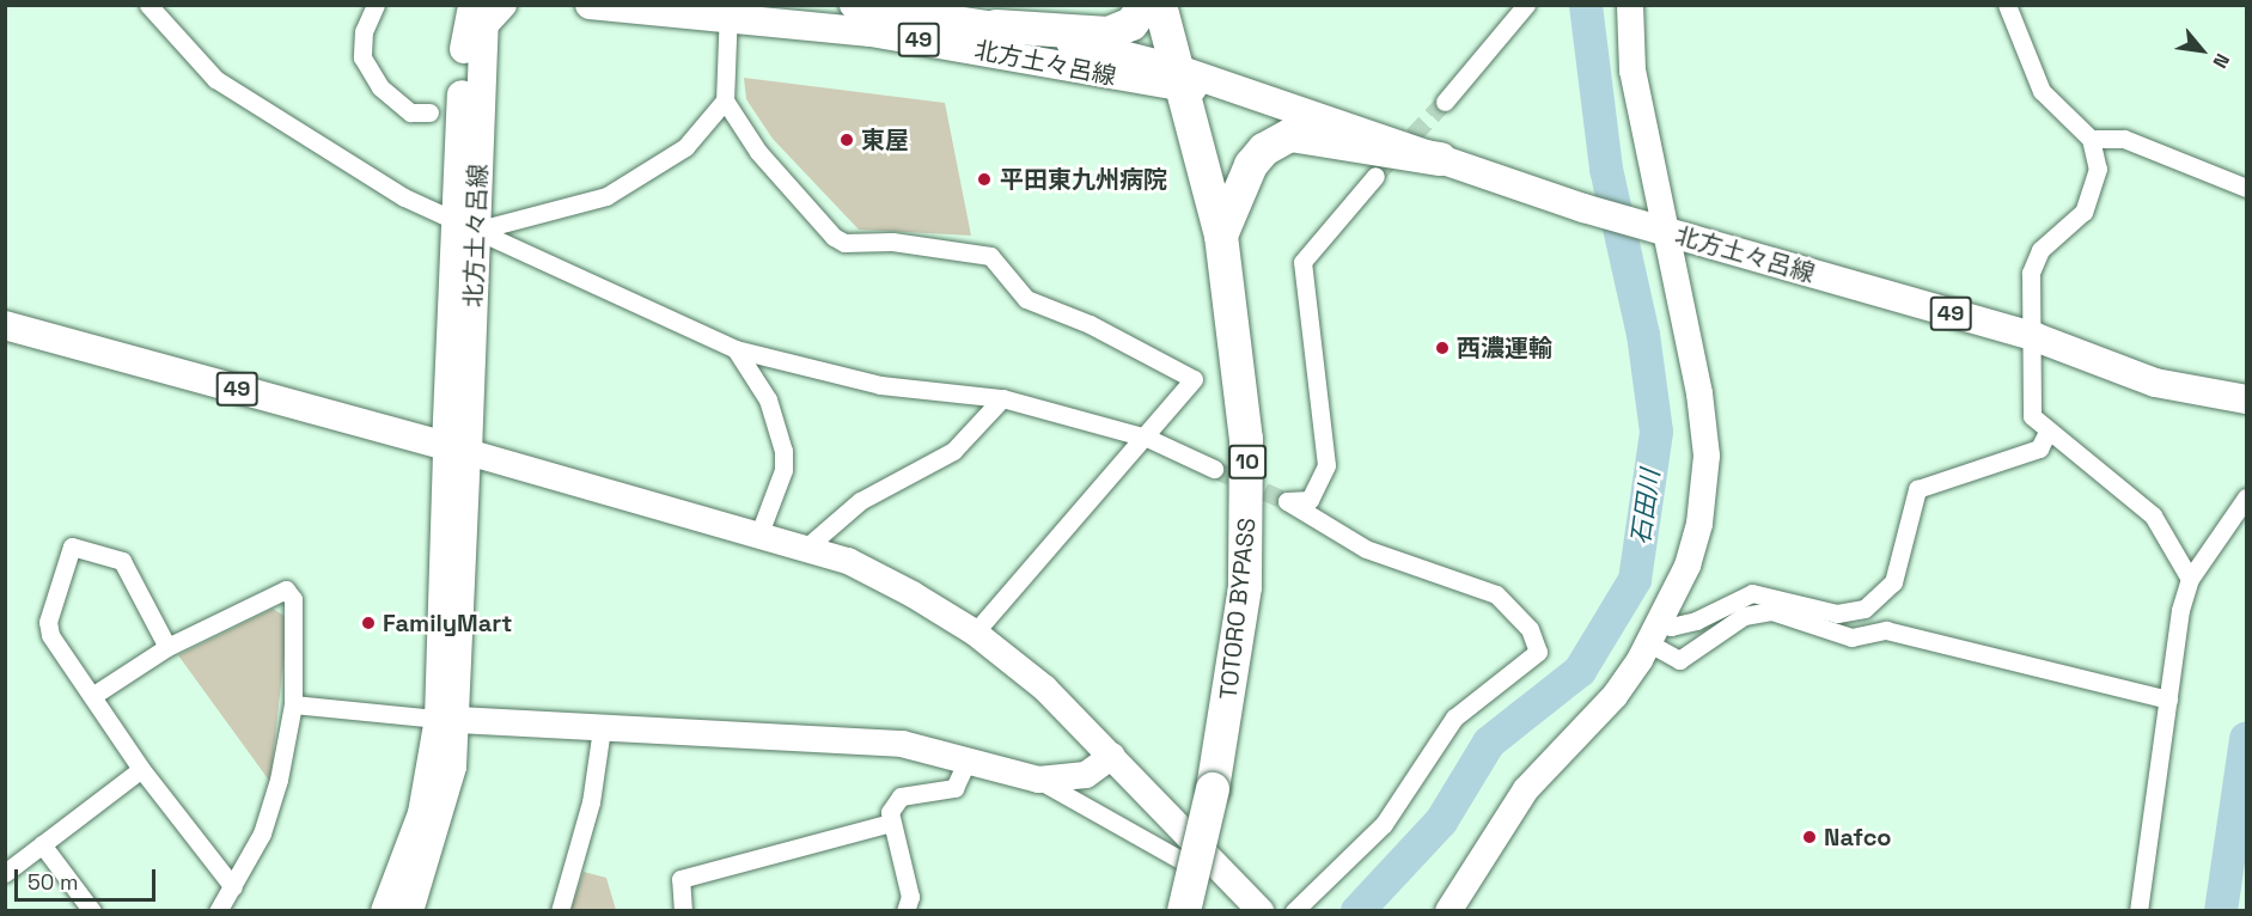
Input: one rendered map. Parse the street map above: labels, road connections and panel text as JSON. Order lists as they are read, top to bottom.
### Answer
{
  "streets": {
    "highway": ["10", "TOTORO BYPASS"],
    "main road": ["49", "北方土々呂線"]
  },
  "crossings": [
    ["49", "北方土々呂線"],
    ["北方土々呂線", "TOTORO BYPASS"]
  ],
  "water": ["石田川"],
  "places": [
    "東屋",
    "平田東九州病院",
    "西濃運輸",
    "FamilyMart",
    "Nafco"
  ],
  "scale_bar": "50 m",
  "north": "bottom right"
}
